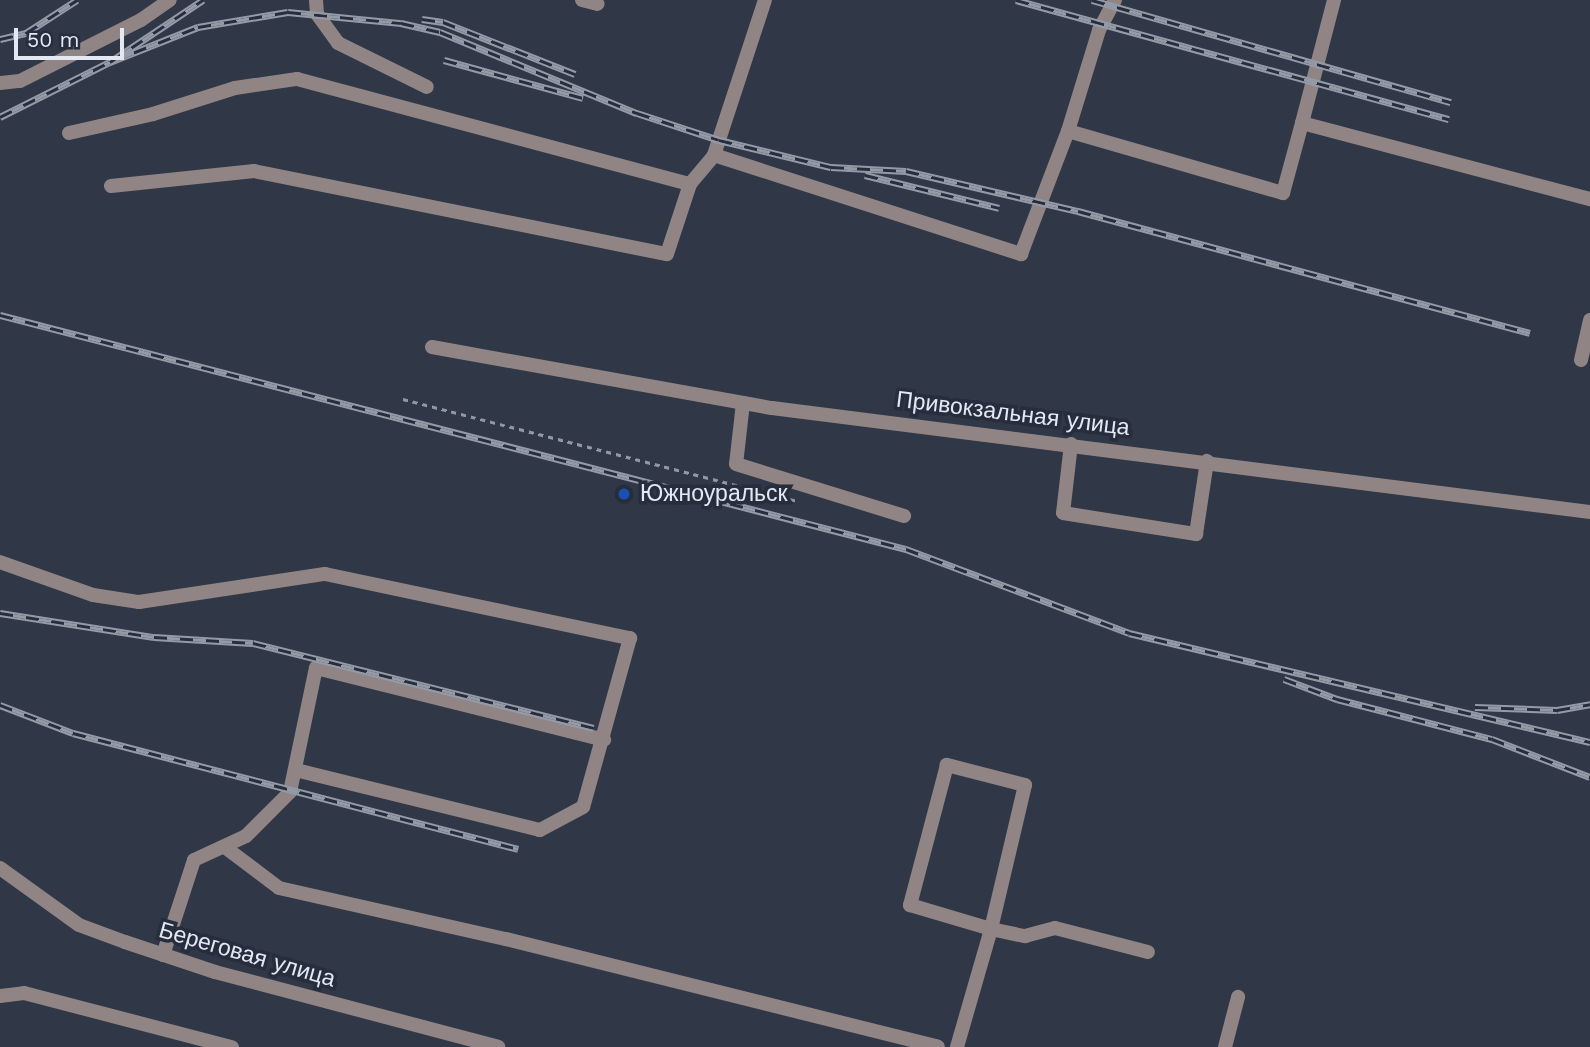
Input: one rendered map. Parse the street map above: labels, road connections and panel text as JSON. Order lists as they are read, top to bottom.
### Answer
{
  "streets": {
    "street": ["Привокзальная улица", "Береговая улица"]
  },
  "places": ["Южноуральск"],
  "scale_bar": "50 m"
}
